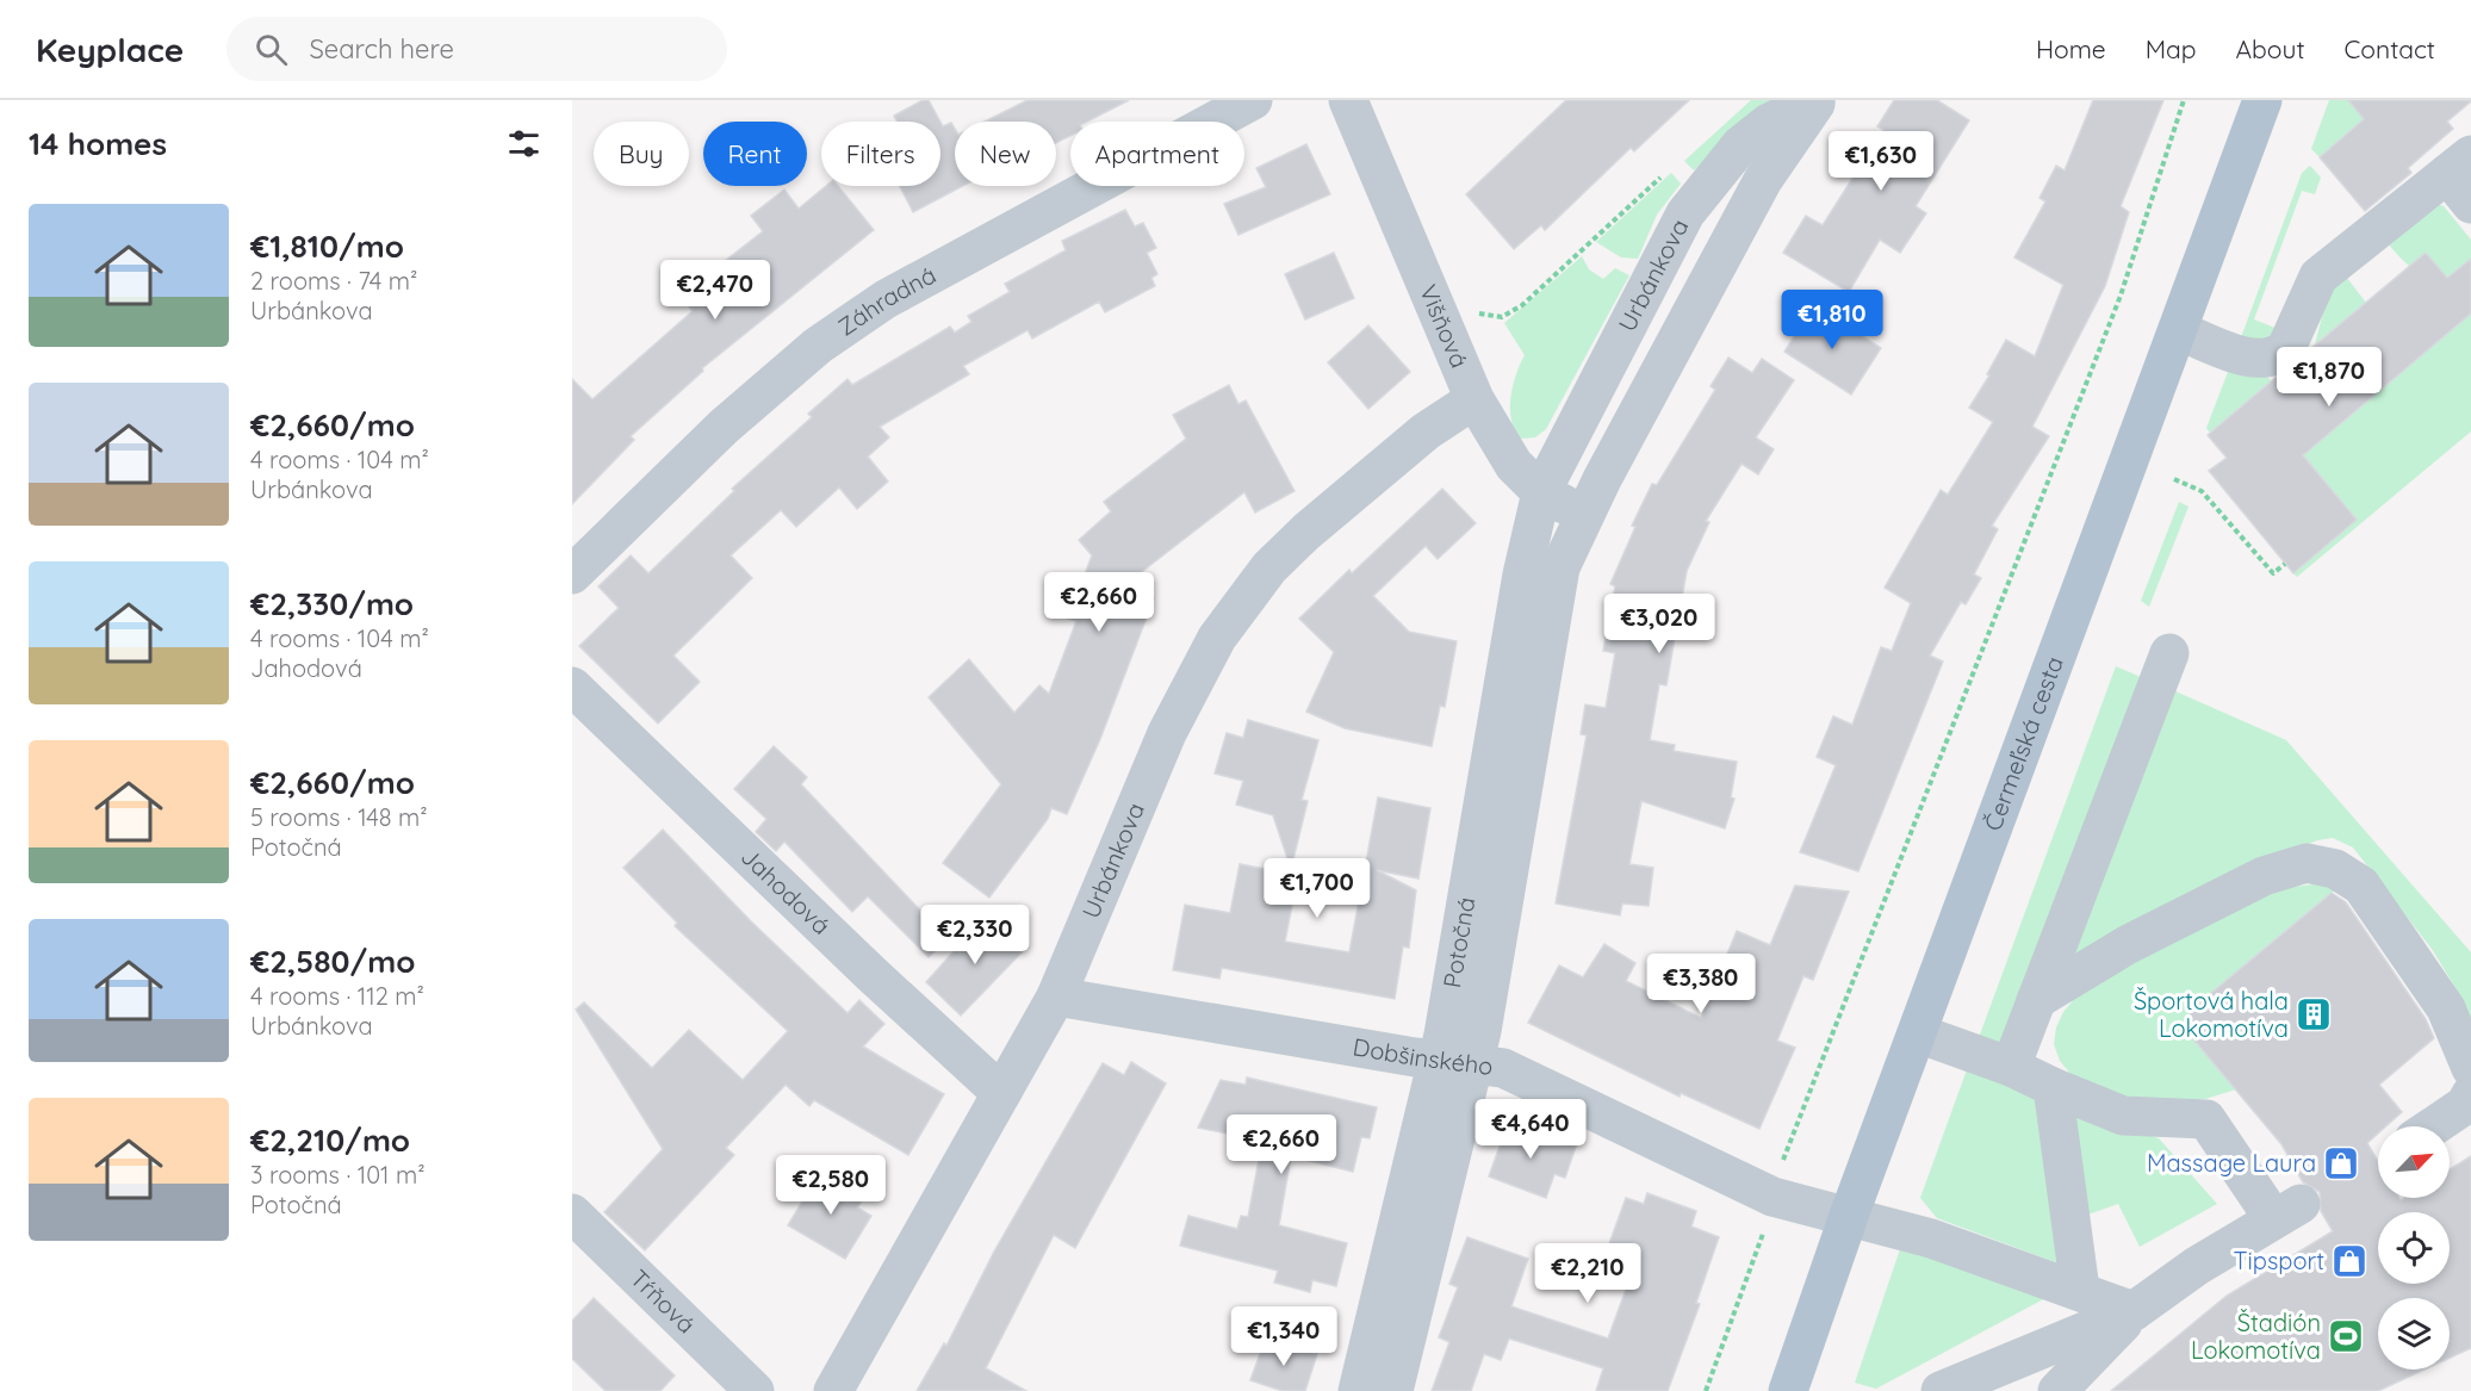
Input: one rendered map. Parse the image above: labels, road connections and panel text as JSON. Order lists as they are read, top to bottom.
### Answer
{
  "streets": {
    "main road": ["Čermeľská cesta"],
    "street": [
      "Urbánkova",
      "Záhradná",
      "Višňová",
      "Jahodová",
      "Potočná",
      "Dobšinského",
      "Tŕňová"
    ]
  },
  "crossings": [
    ["Urbánkova", "Višňová"],
    ["Urbánkova", "Jahodová"],
    ["Urbánkova", "Potočná"],
    ["Urbánkova", "Dobšinského"],
    ["Višňová", "Potočná"],
    ["Čermeľská cesta", "Dobšinského"],
    ["Potočná", "Dobšinského"]
  ],
  "places": {
    "building": ["Športová hala Lokomotíva"],
    "shop": ["Massage Laura", "Tipsport"],
    "sports": ["Štadión Lokomotíva"]
  },
  "north": "top right",
  "page": {
    "header": "Keyplace",
    "search": "Search here",
    "nav": [
      "Home",
      "Map",
      "About",
      "Contact"
    ],
    "heading": "14 homes",
    "chip": [
      "Buy",
      "Rent",
      "Filters",
      "New",
      "Apartment"
    ],
    "price": [
      "€1,630",
      "€2,470",
      "€1,810",
      "€1,870",
      "€2,660",
      "€3,020",
      "€1,700",
      "€2,330",
      "€3,380",
      "€4,640",
      "€2,660",
      "€2,580",
      "€2,210",
      "€1,340"
    ],
    "list": [
      {
        "name": "€1,810/mo",
        "note": "2 rooms · 74 m² · Urbánkova"
      },
      {
        "name": "€2,660/mo",
        "note": "4 rooms · 104 m² · Urbánkova"
      },
      {
        "name": "€2,330/mo",
        "note": "4 rooms · 104 m² · Jahodová"
      },
      {
        "name": "€2,660/mo",
        "note": "5 rooms · 148 m² · Potočná"
      },
      {
        "name": "€2,580/mo",
        "note": "4 rooms · 112 m² · Urbánkova"
      },
      {
        "name": "€2,210/mo",
        "note": "3 rooms · 101 m² · Potočná"
      }
    ]
  }
}
